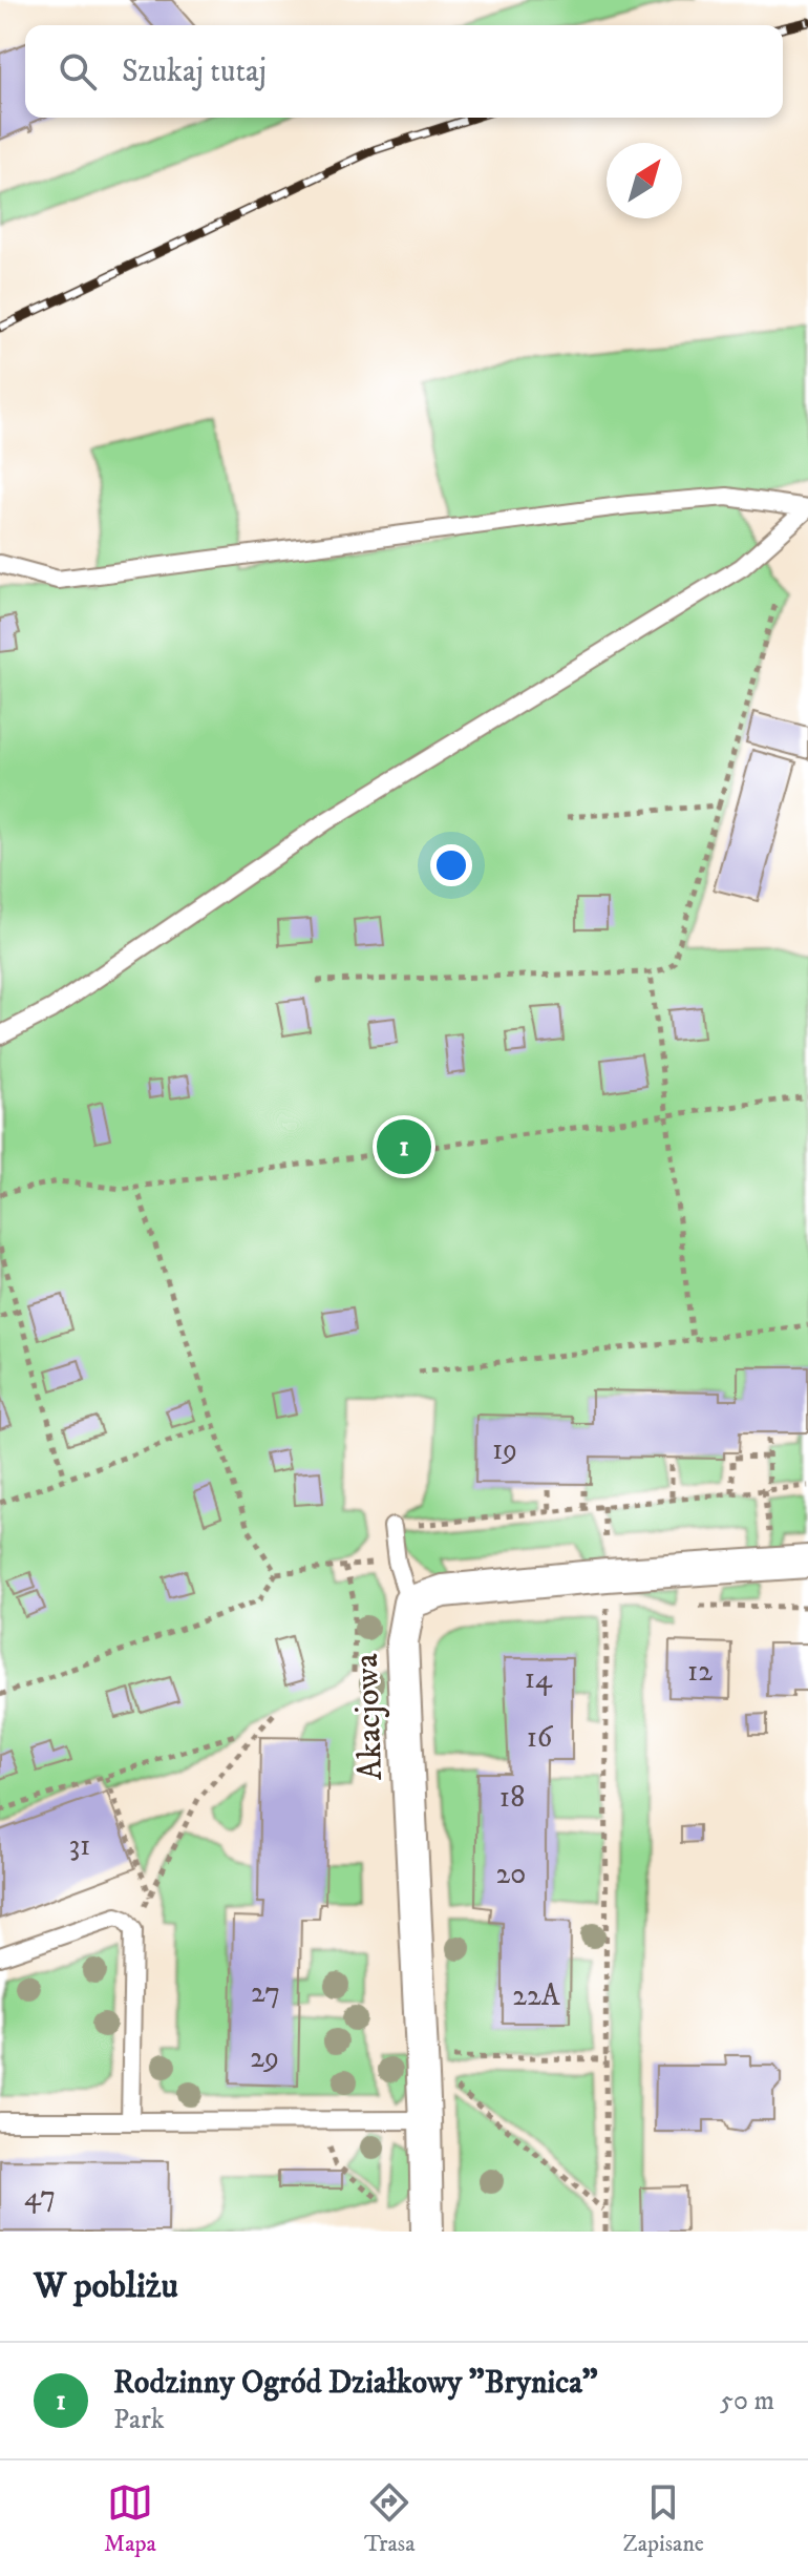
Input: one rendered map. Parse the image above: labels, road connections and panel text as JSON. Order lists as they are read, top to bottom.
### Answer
{
  "streets": {
    "street": ["Akacjowa"]
  },
  "house_numbers": [
    "19",
    "12",
    "14",
    "16",
    "18",
    "31",
    "20",
    "27",
    "22A",
    "29",
    "47"
  ],
  "north": "top right",
  "page": {
    "search": "Szukaj tutaj",
    "pins": "1",
    "heading": "W pobliżu",
    "list": [
      {
        "mark": "1",
        "name": "Rodzinny Ogród Działkowy \"Brynica\"",
        "note": "Park",
        "value": "50 m"
      }
    ],
    "nav": ["Mapa", "Trasa", "Zapisane"]
  }
}
